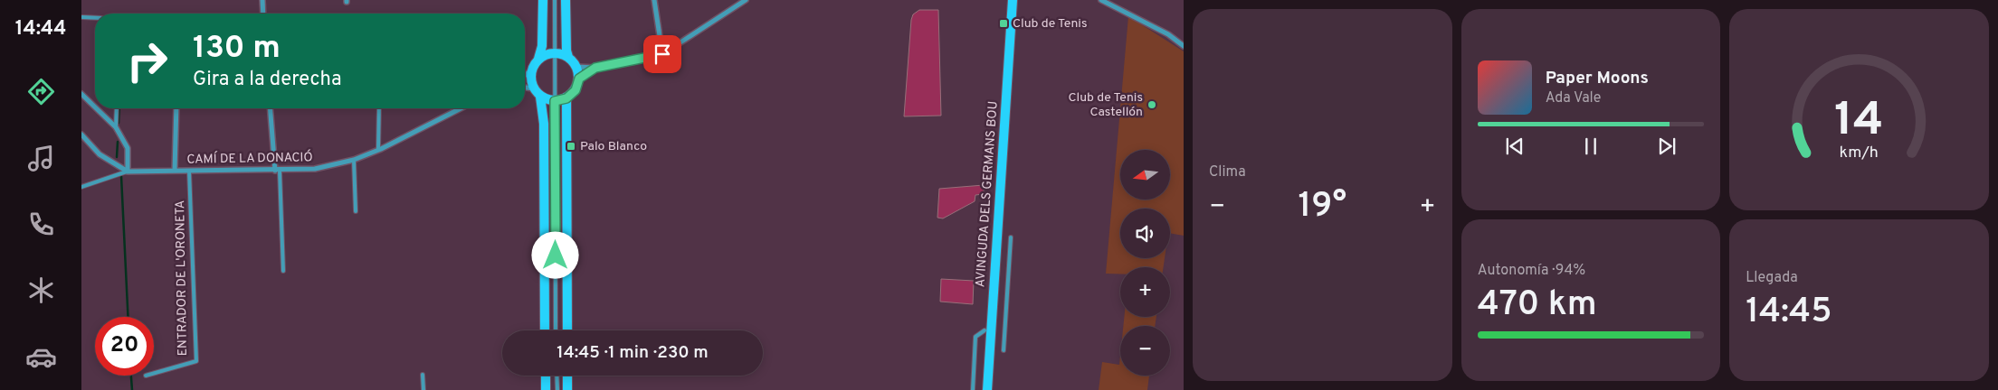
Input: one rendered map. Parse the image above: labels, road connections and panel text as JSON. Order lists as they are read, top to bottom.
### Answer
{
  "streets": {
    "main road": ["AVINGUDA DELS GERMANS BOU"],
    "street": ["CAMÍ DE LA DONACIÓ"],
    "lane": ["ENTRADOR DE L'ORONETA"]
  },
  "crossings": [
    ["CAMÍ DE LA DONACIÓ", "ENTRADOR DE L'ORONETA"]
  ],
  "places": {
    "transit": ["Club de Tenis", "Palo Blanco"],
    "other": ["Club de Tenis Castellón"]
  },
  "north": "left",
  "page": {
    "tabs": "14:44",
    "tile": [
      "Clima",
      ["Autonomía · 94%", "470 km"],
      ["Llegada", "14:45"]
    ],
    "turn": ["130 m", "Gira a la derecha"],
    "song": ["Paper Moons", "Ada Vale"],
    "map_buttons": ["+", "−"],
    "heat": ["−", "19°", "+"],
    "limit": "20",
    "trip": "14:45 · 1 min · 230 m",
    "gauge": ["14", "km/h"]
  }
}
